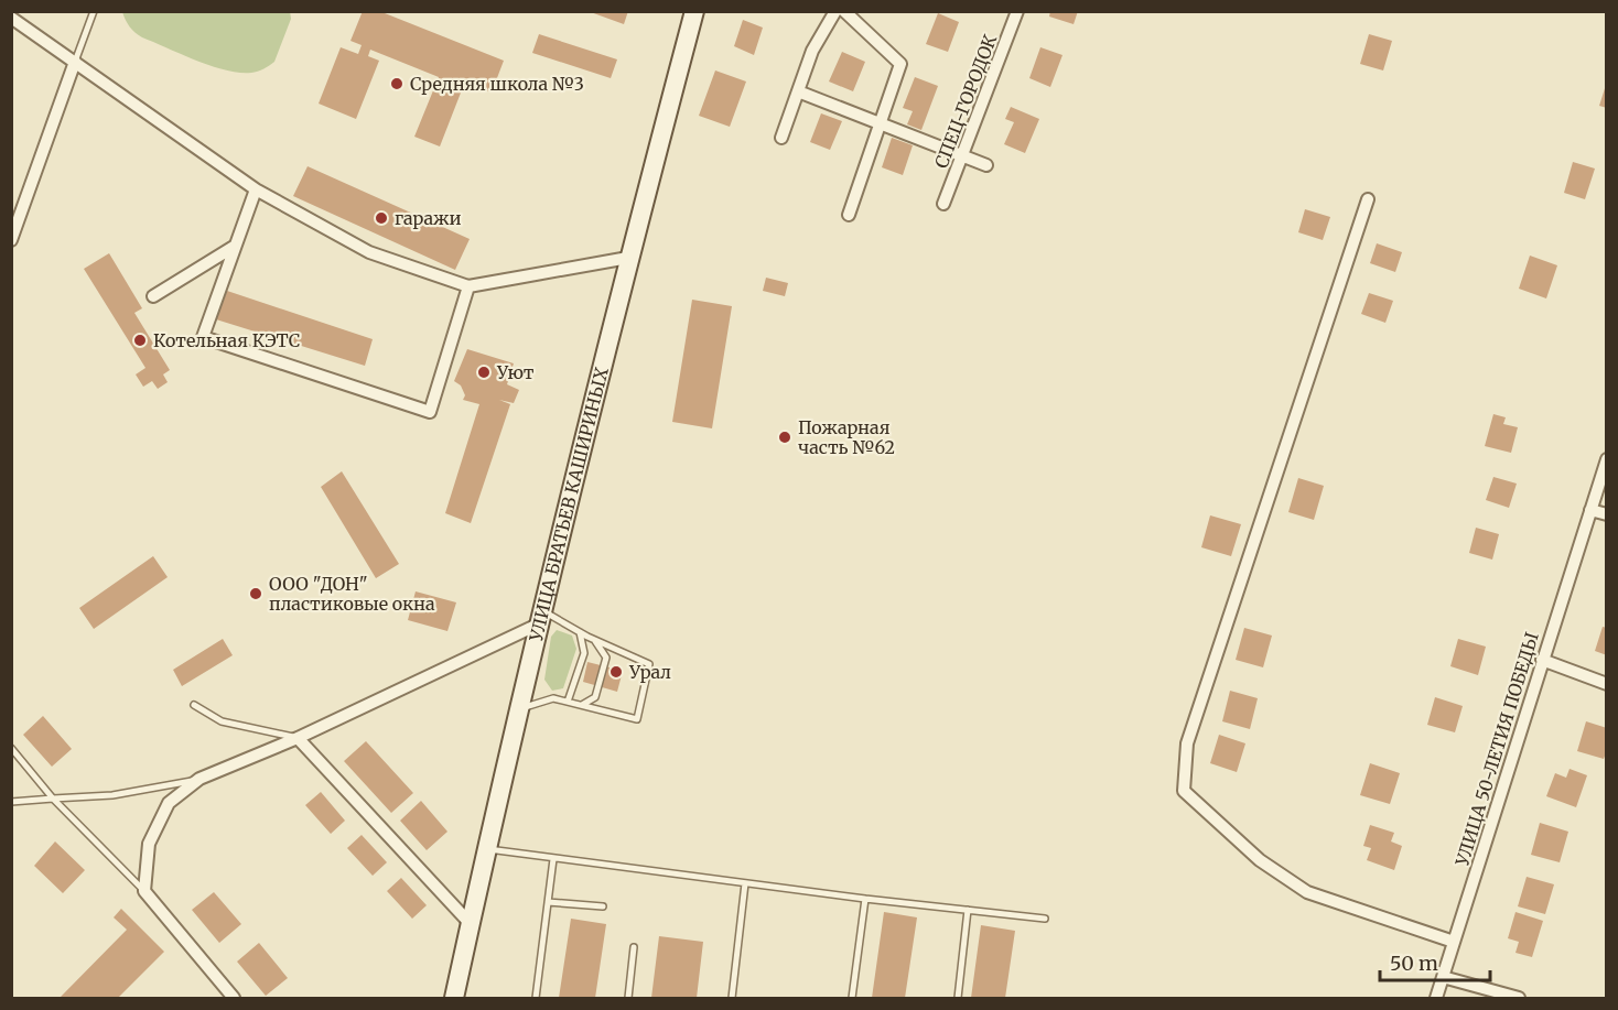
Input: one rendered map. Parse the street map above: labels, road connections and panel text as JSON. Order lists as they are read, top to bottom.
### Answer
{
  "streets": {
    "main road": ["УЛИЦА БРАТЬЕВ КАШИРИНЫХ"],
    "street": ["СПЕЦ-ГОРОДОК", "УЛИЦА 50-ЛЕТИЯ ПОБЕДЫ"]
  },
  "places": [
    "Средняя школа №3",
    "гаражи",
    "Котельная КЭТС",
    "Уют",
    "Пожарная часть №62",
    "ООО \"ДОН\" пластиковые окна",
    "Урал"
  ],
  "scale_bar": "50 m"
}
